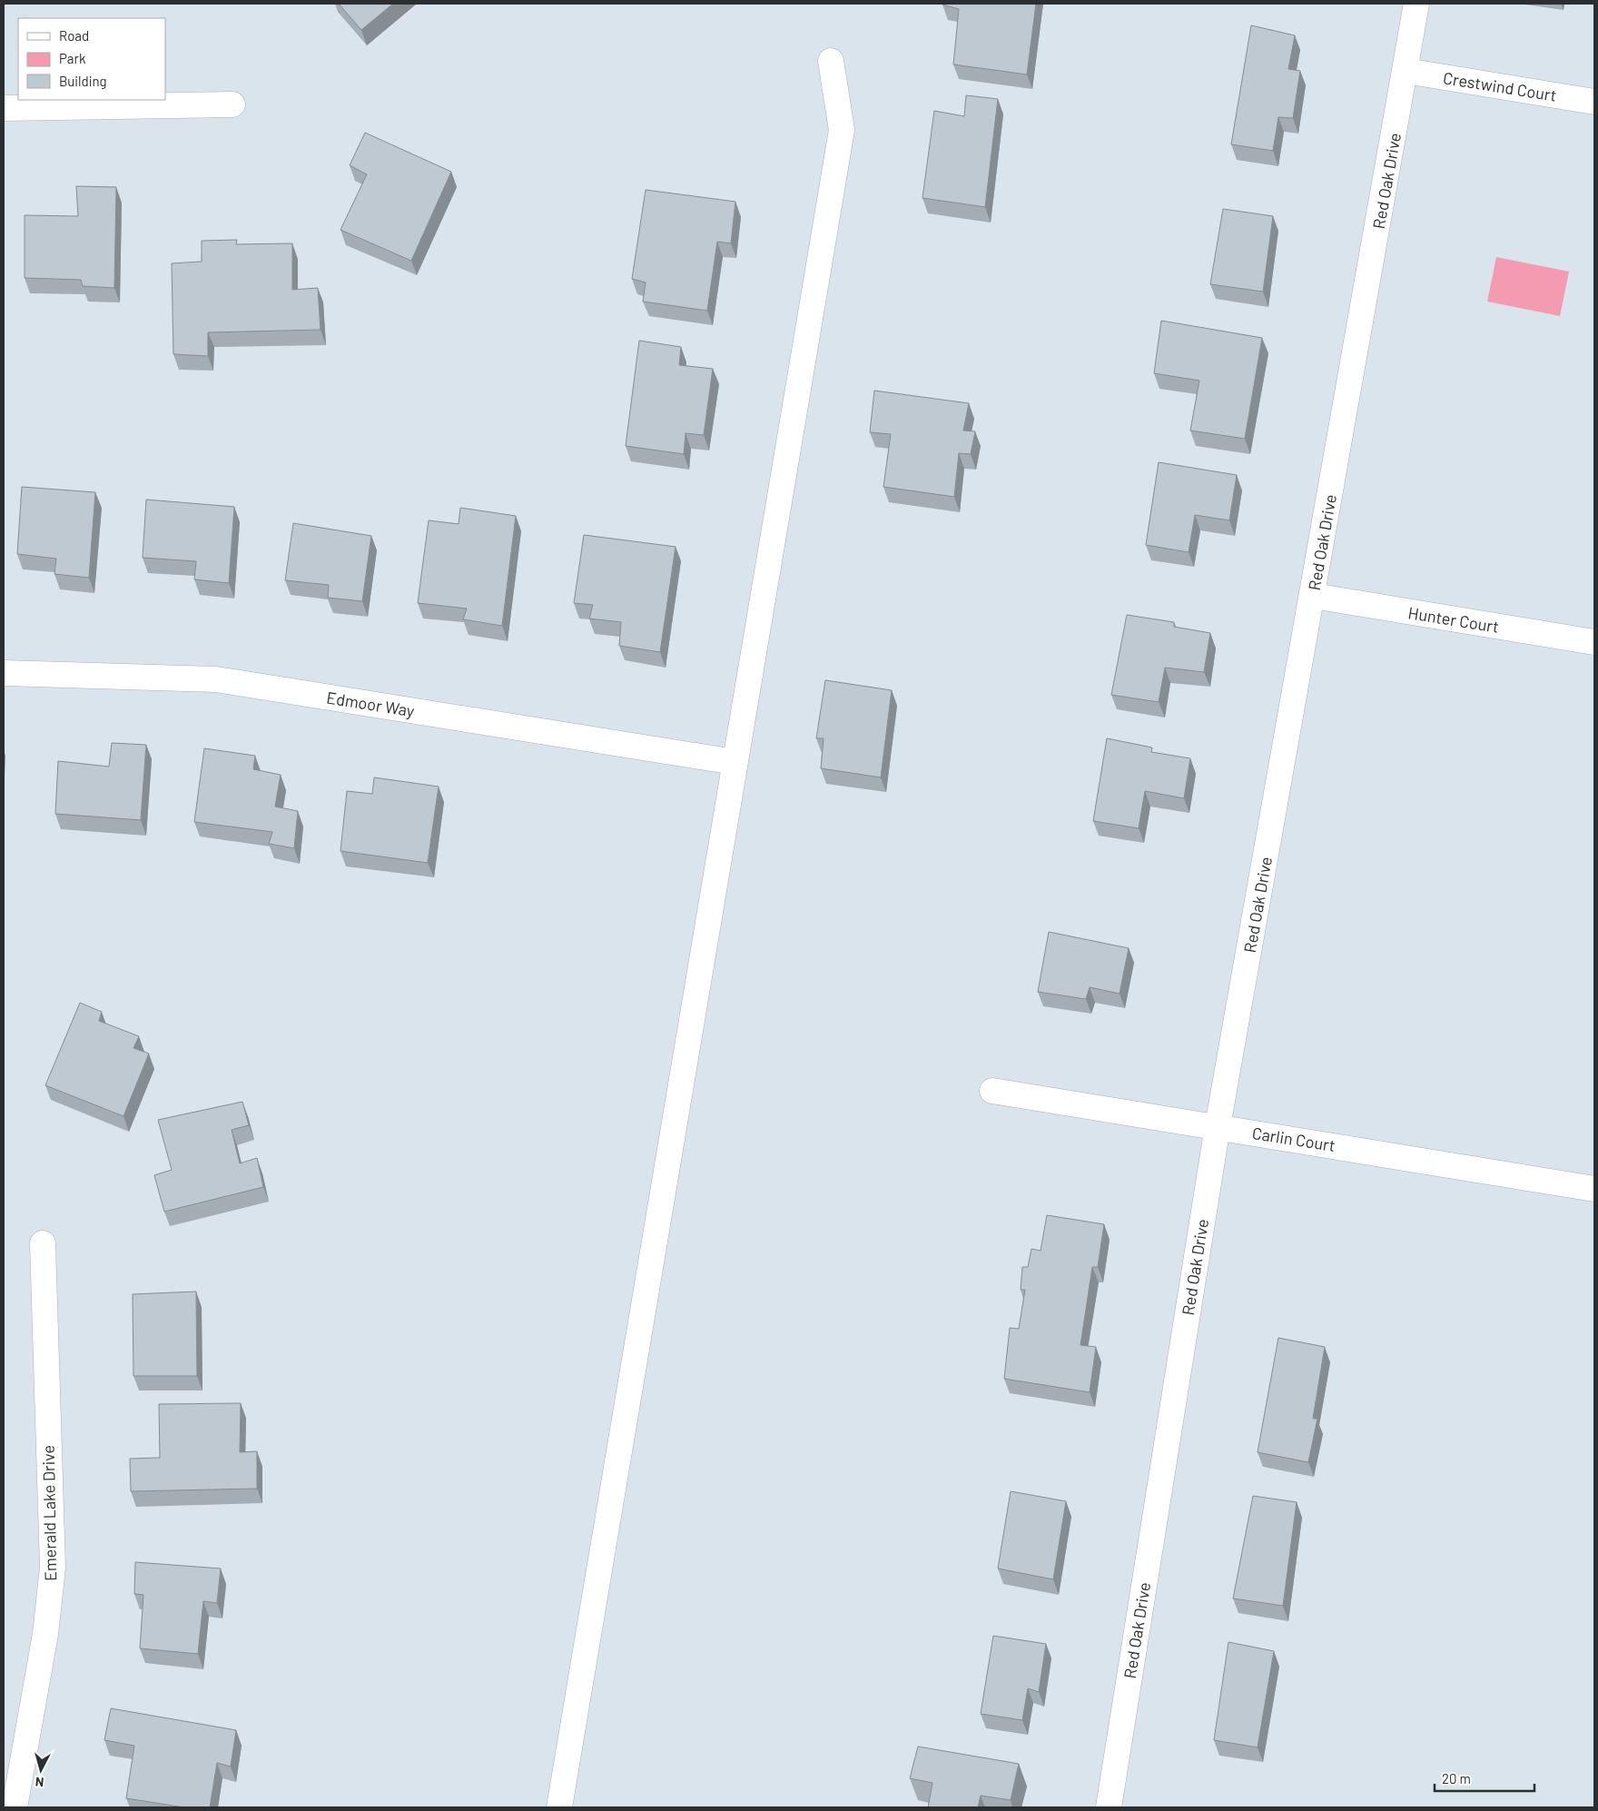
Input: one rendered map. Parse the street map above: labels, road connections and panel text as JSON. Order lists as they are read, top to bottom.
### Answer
{
  "streets": {
    "street": [
      "Crestwind Court",
      "Red Oak Drive",
      "Hunter Court",
      "Edmoor Way",
      "Carlin Court",
      "Emerald Lake Drive"
    ]
  },
  "crossings": [
    ["Crestwind Court", "Red Oak Drive"],
    ["Red Oak Drive", "Hunter Court"],
    ["Red Oak Drive", "Carlin Court"]
  ],
  "legend": ["Road", "Park", "Building"],
  "scale_bar": "20 m",
  "north": "bottom"
}
